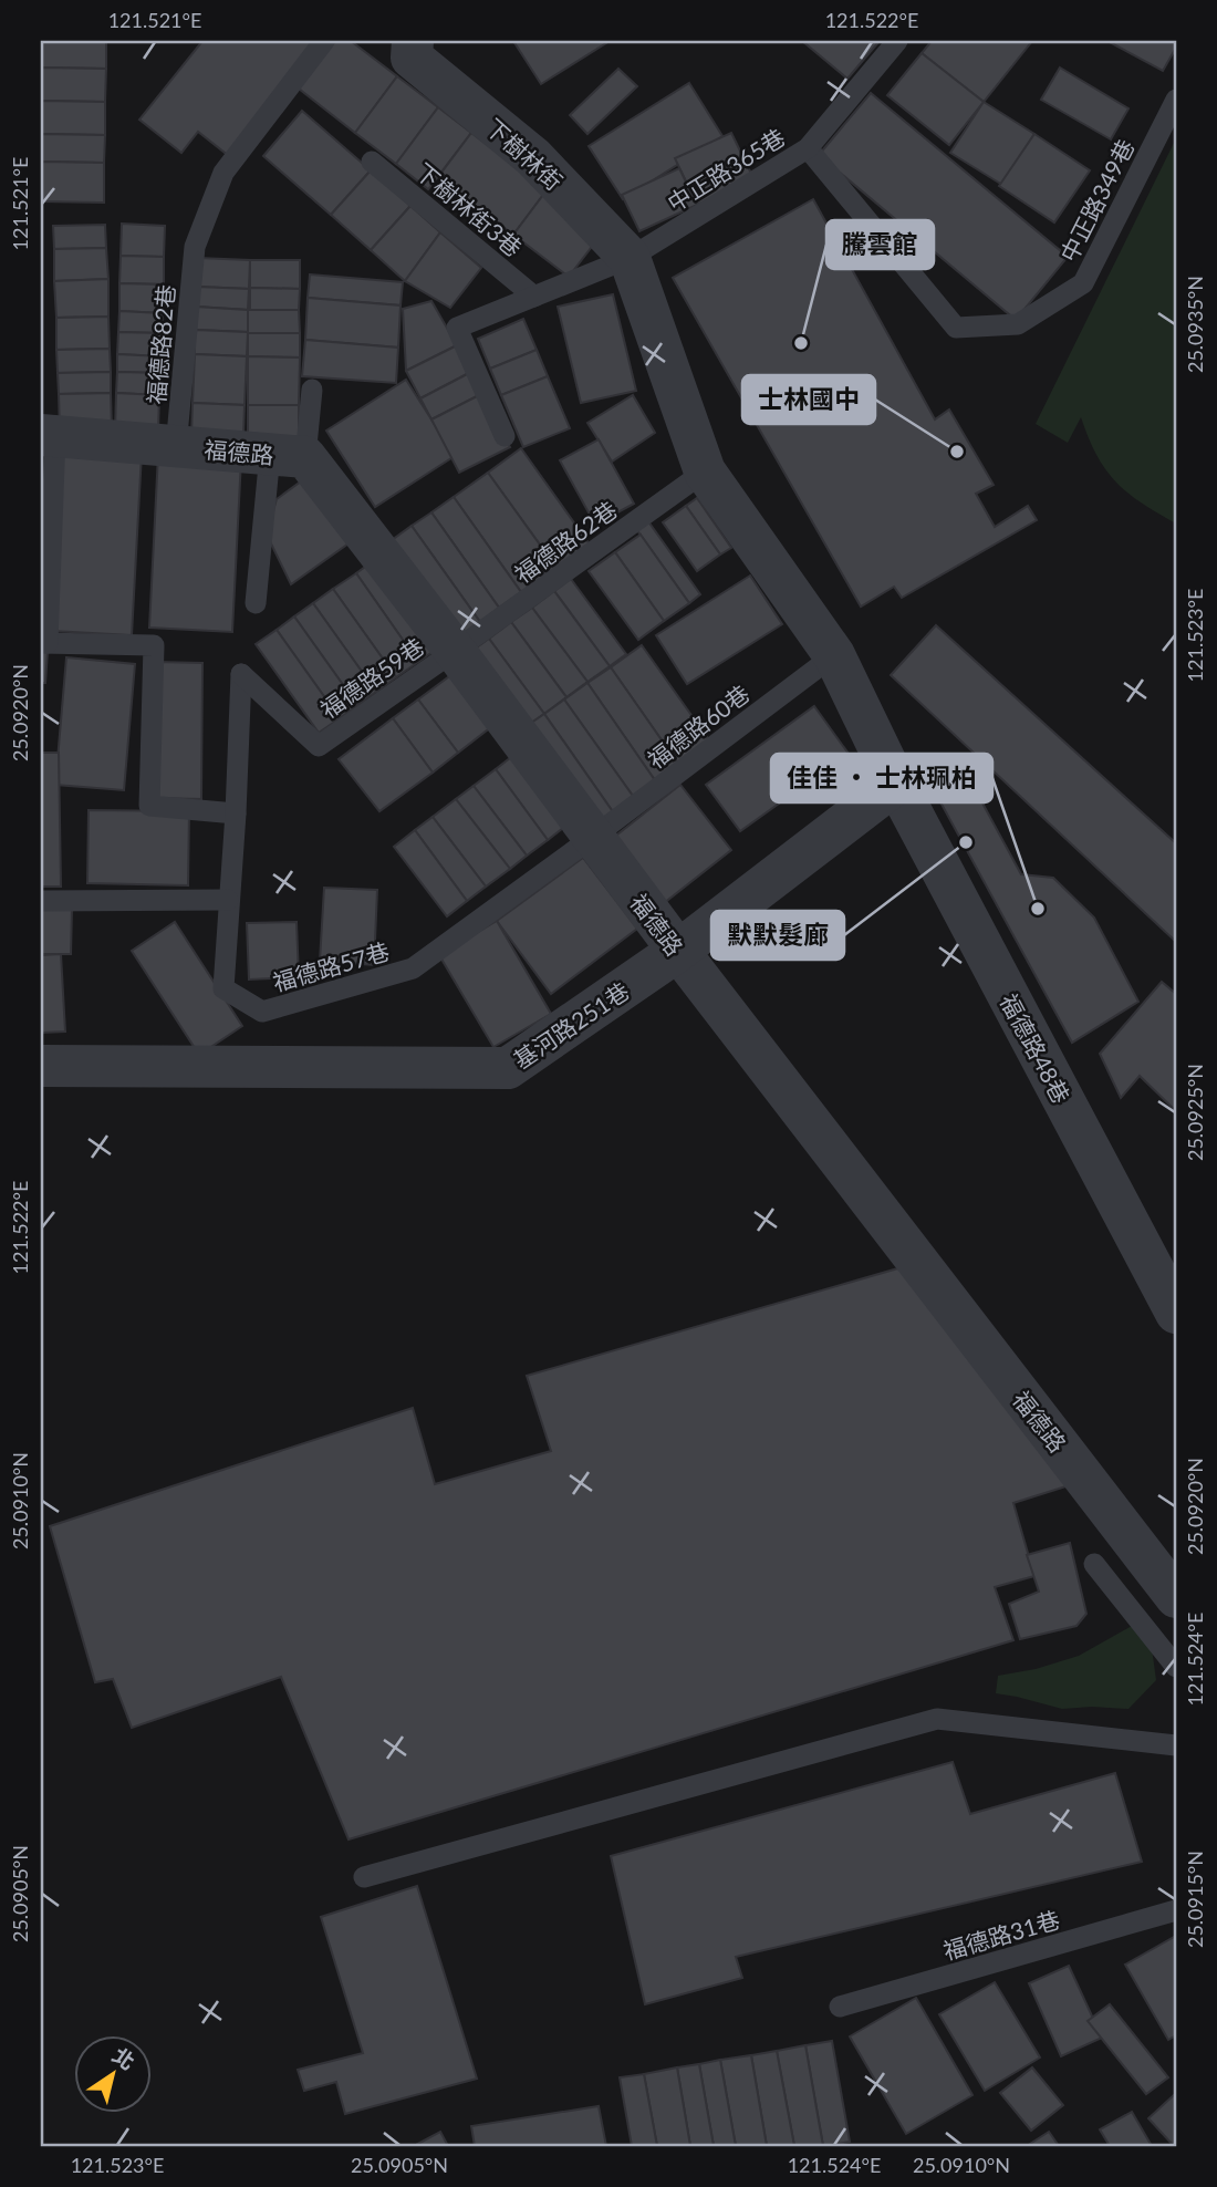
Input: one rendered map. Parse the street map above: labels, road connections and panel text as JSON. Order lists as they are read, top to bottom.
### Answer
{
  "streets": {
    "street": [
      "下樹林街",
      "福德路",
      "基河路251巷",
      "福德路48巷"
    ],
    "lane": [
      "中正路365巷",
      "中正路349巷",
      "下樹林街3巷",
      "福德路82巷",
      "福德路62巷",
      "福德路59巷",
      "福德路60巷",
      "福德路57巷",
      "福德路31巷"
    ]
  },
  "crossings": [
    ["下樹林街", "中正路365巷"],
    ["中正路365巷", "中正路349巷"],
    ["中正路365巷", "下樹林街3巷"],
    ["福德路82巷", "福德路"],
    ["福德路", "福德路62巷"],
    ["福德路", "福德路59巷"],
    ["福德路", "福德路60巷"],
    ["福德路", "福德路57巷"],
    ["福德路", "基河路251巷"],
    ["福德路62巷", "福德路59巷"],
    ["福德路59巷", "福德路57巷"],
    ["福德路60巷", "福德路57巷"],
    ["基河路251巷", "福德路48巷"]
  ],
  "places": [
    "騰雲館",
    "士林國中",
    "默默髮廊",
    "佳佳 ‧ 士林珮柏"
  ],
  "north": "top right",
  "coordinates": [
    "121.521°E",
    "121.522°E",
    "25.0935°N",
    "121.523°E",
    "25.0920°N",
    "25.0925°N",
    "25.0910°N",
    "121.524°E",
    "25.0905°N",
    "25.0915°N"
  ]
}
